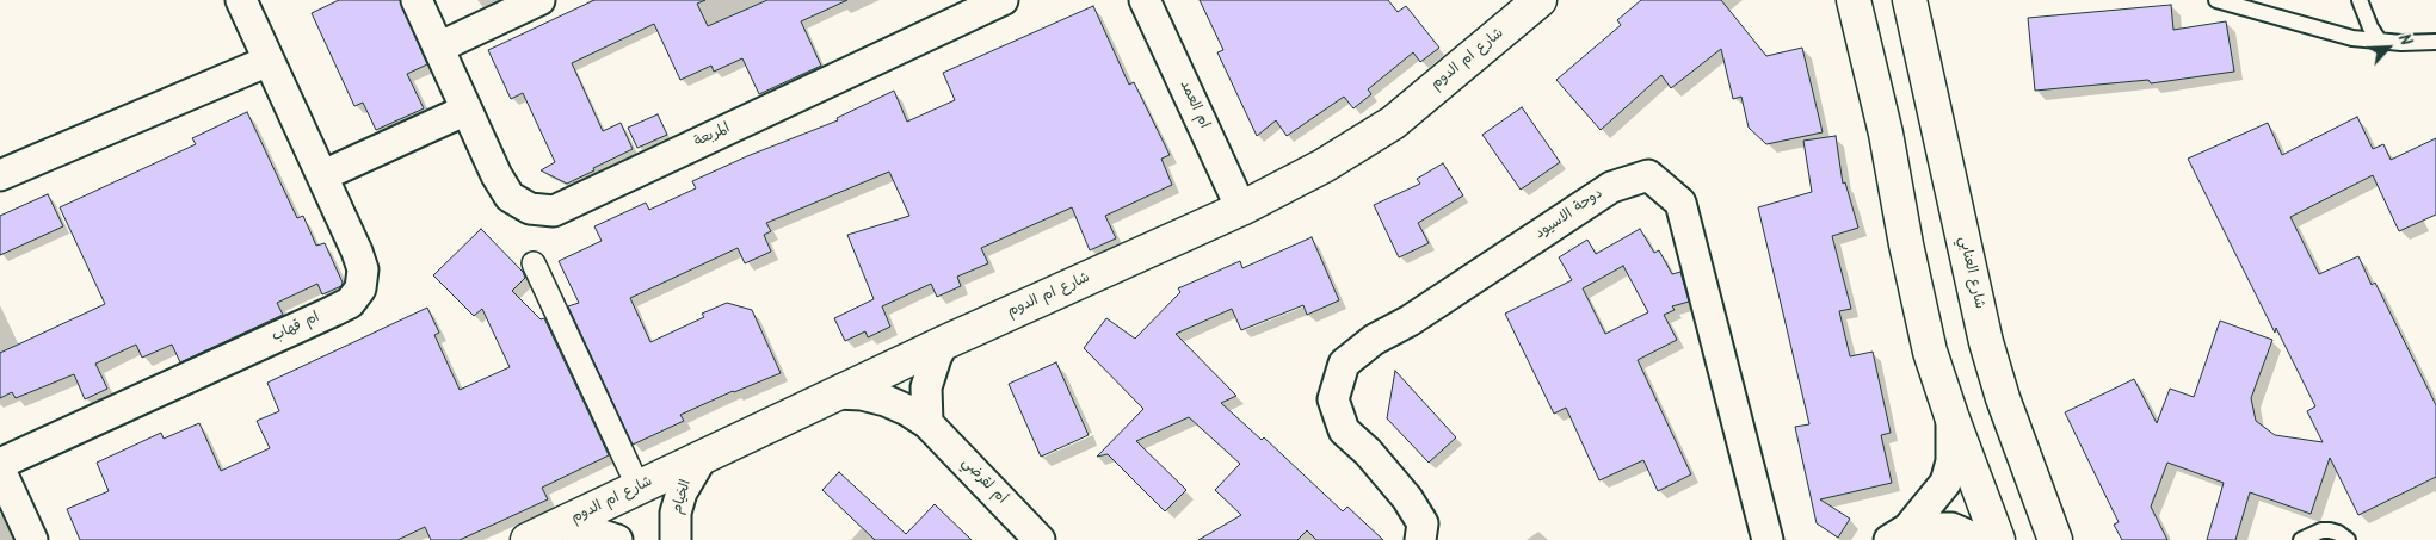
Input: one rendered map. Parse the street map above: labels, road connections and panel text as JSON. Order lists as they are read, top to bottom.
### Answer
{
  "streets": {
    "street": [
      "شارع ام الدوم",
      "ام العمد",
      "المربعة",
      "دوحة الاسيود",
      "شارع العنابي",
      "ام قهاب",
      "أم لقرضي",
      "الخيام"
    ]
  },
  "crossings": [
    ["شارع ام الدوم", "ام العمد"],
    ["شارع ام الدوم", "أم لقرضي"],
    ["شارع ام الدوم", "الخيام"]
  ],
  "north": "top right"
}
